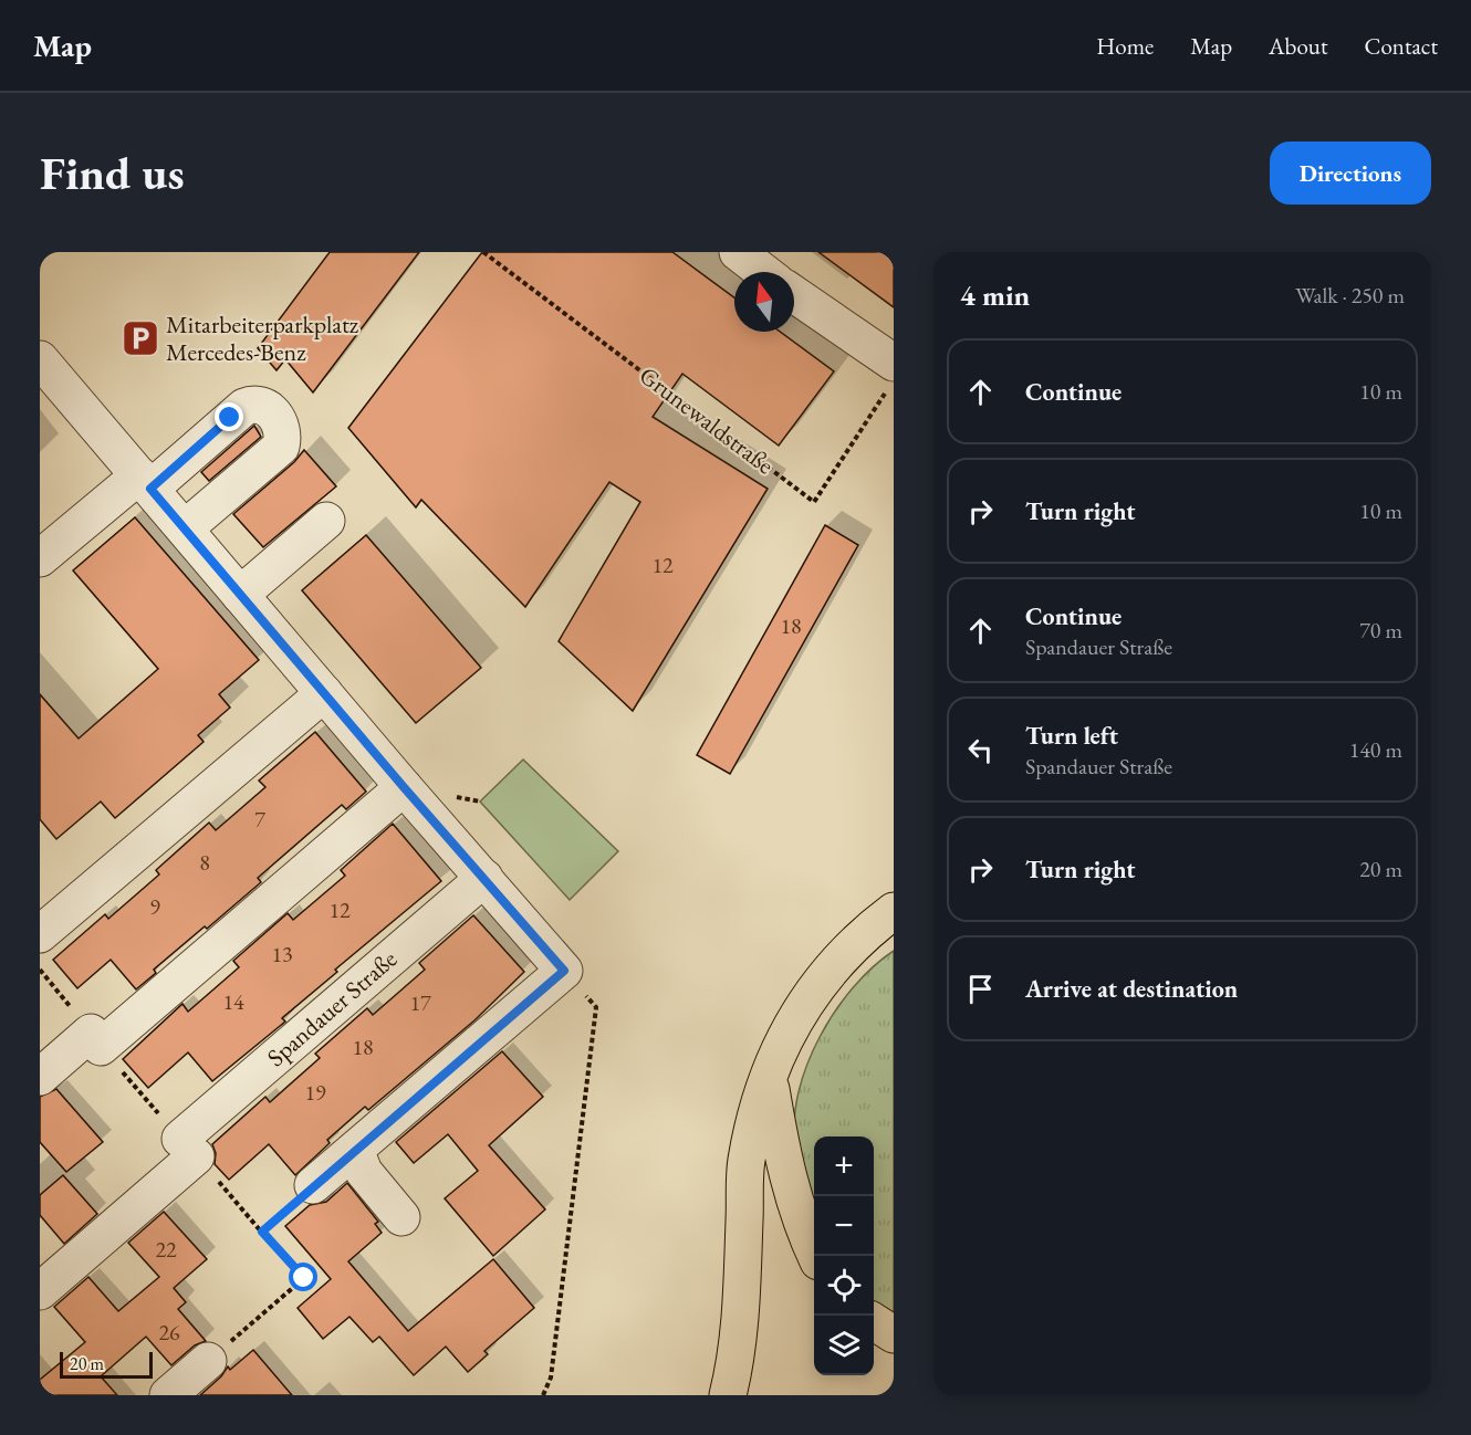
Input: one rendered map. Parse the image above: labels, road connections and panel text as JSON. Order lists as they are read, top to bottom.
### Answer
{
  "streets": {
    "street": ["Spandauer Straße"],
    "path": ["Grunewaldstraße"]
  },
  "places": {
    "parking": ["Mitarbeiterparkplatz Mercedes-Benz"]
  },
  "house_numbers": [
    "12",
    "18",
    "7",
    "8",
    "9",
    "12",
    "13",
    "14",
    "17",
    "18",
    "19",
    "22",
    "26"
  ],
  "scale_bar": "20 m",
  "north": "top",
  "page": {
    "header": "Map",
    "nav": [
      "Home",
      "Map",
      "About",
      "Contact"
    ],
    "buttons": "Directions",
    "title": "Find us",
    "heading": ["4 min", "Walk · 250 m"],
    "list": [
      ["Continue", "10 m"],
      ["Turn right", "10 m"],
      ["Continue", "Spandauer Straße", "70 m"],
      ["Turn left", "Spandauer Straße", "140 m"],
      ["Turn right", "20 m"],
      "Arrive at destination"
    ],
    "map_buttons": ["+", "−"],
    "scale": "20 m"
  }
}
